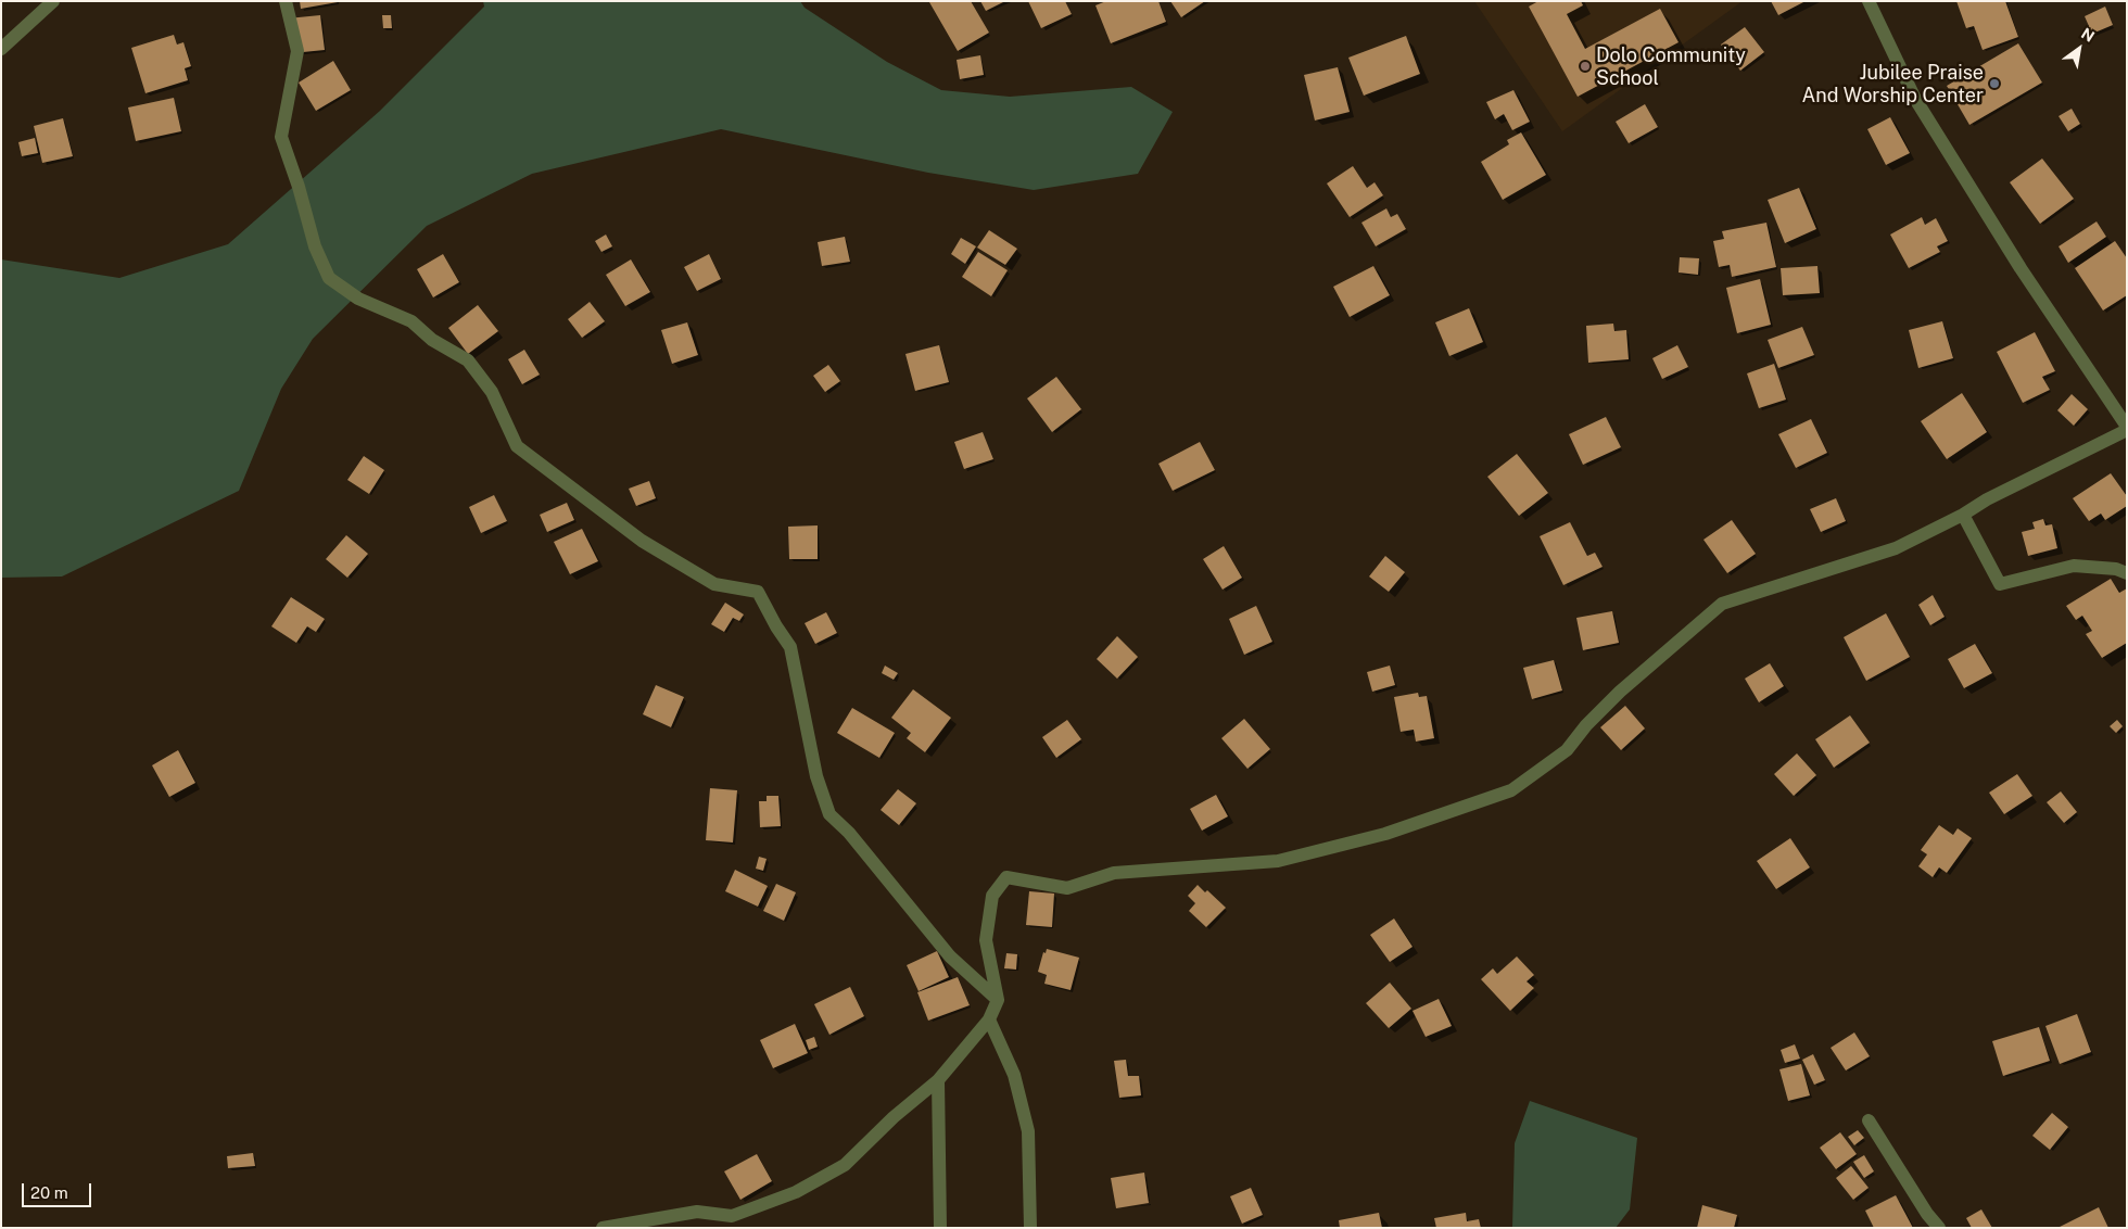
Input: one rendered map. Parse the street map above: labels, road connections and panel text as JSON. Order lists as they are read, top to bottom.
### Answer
{
  "places": ["Dolo Community School", "Jubilee Praise And Worship Center"],
  "scale_bar": "20 m",
  "north": "top right"
}
